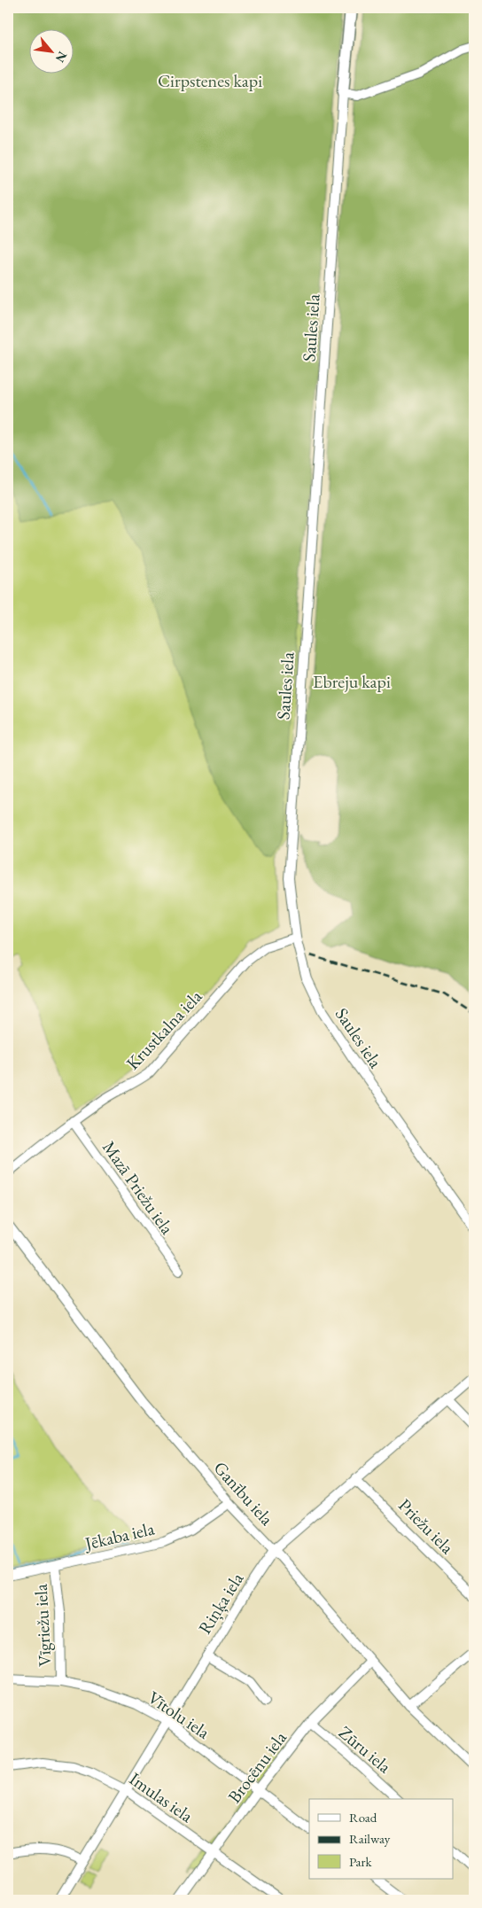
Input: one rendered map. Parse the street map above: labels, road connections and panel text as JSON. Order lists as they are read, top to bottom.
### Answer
{
  "streets": {
    "street": [
      "Saules iela",
      "Krustkalna iela",
      "Mazā Priežu iela",
      "Ganību iela",
      "Priežu iela",
      "Jēkaba iela",
      "Riņķa iela",
      "Vīgriežu iela",
      "Vītolu iela",
      "Zūru iela",
      "Brocēnu iela",
      "Imulas iela"
    ]
  },
  "crossings": [
    ["Saules iela", "Krustkalna iela"],
    ["Krustkalna iela", "Mazā Priežu iela"],
    ["Ganību iela", "Jēkaba iela"],
    ["Ganību iela", "Riņķa iela"],
    ["Ganību iela", "Brocēnu iela"],
    ["Priežu iela", "Riņķa iela"],
    ["Jēkaba iela", "Vīgriežu iela"],
    ["Riņķa iela", "Vītolu iela"],
    ["Riņķa iela", "Imulas iela"],
    ["Vīgriežu iela", "Vītolu iela"],
    ["Vītolu iela", "Brocēnu iela"],
    ["Zūru iela", "Brocēnu iela"],
    ["Brocēnu iela", "Imulas iela"]
  ],
  "parks": ["Cirpstenes kapi", "Ebreju kapi"],
  "legend": ["Road", "Railway", "Park"],
  "north": "bottom right"
}
